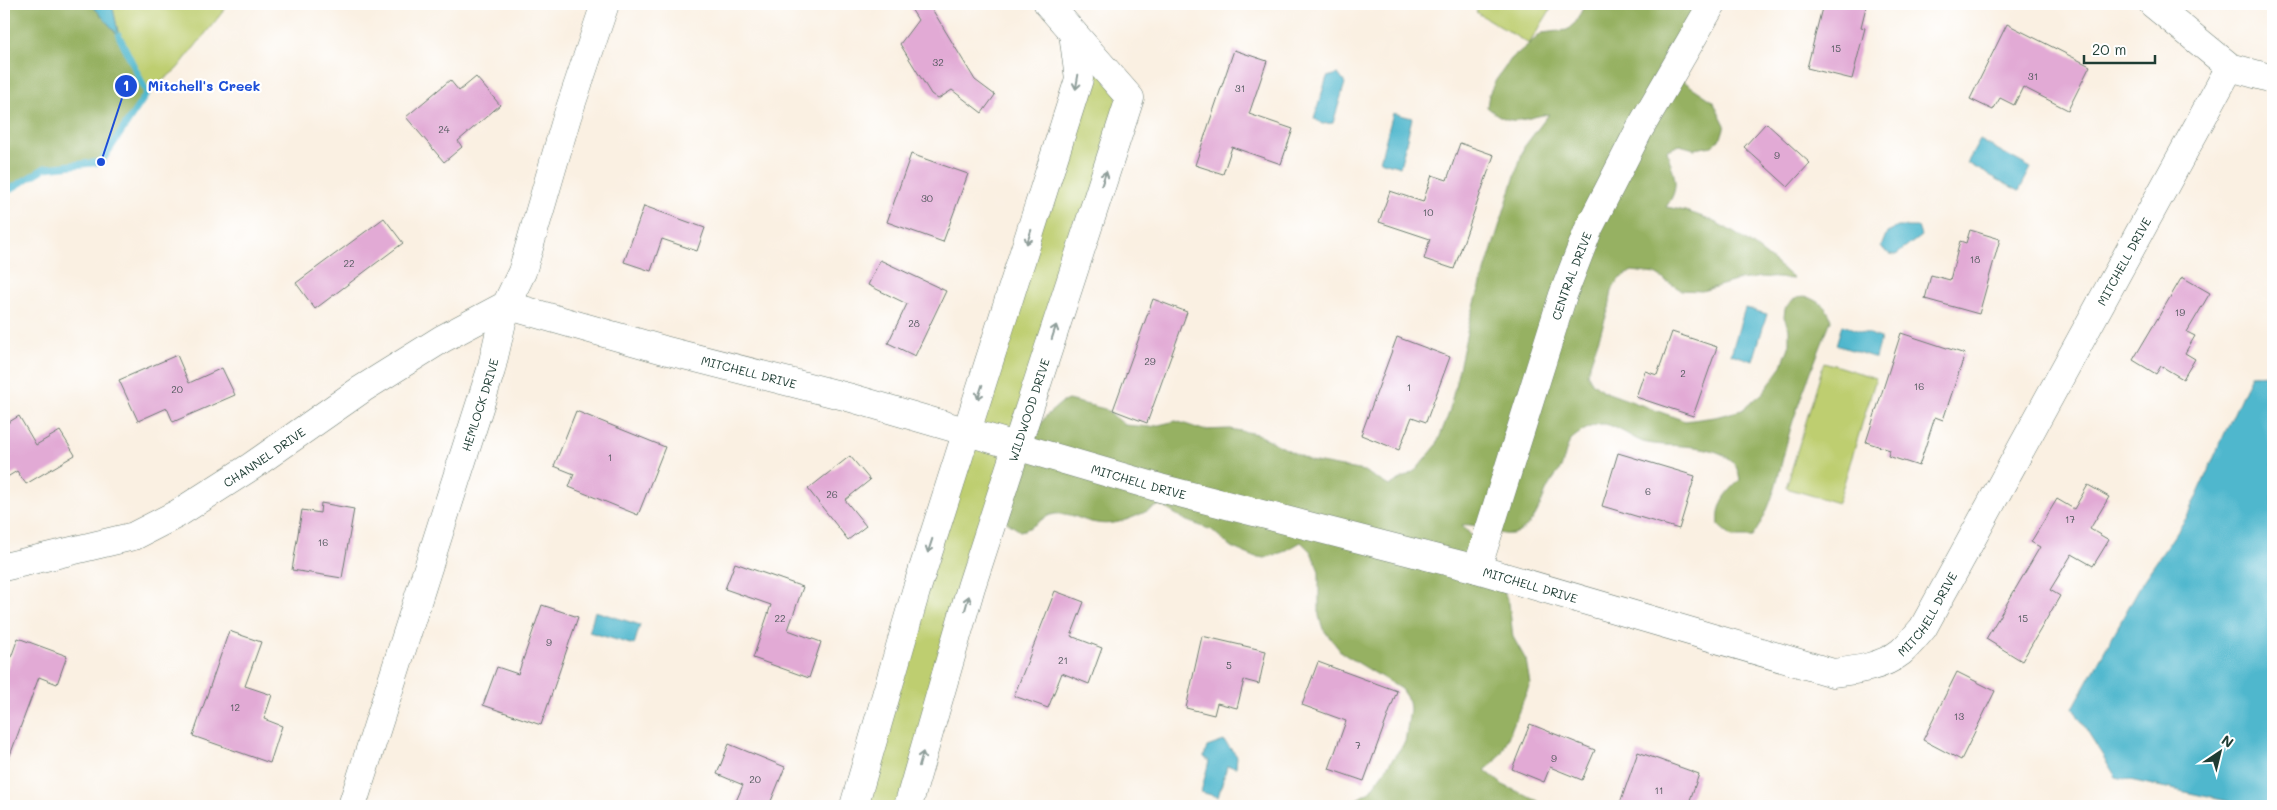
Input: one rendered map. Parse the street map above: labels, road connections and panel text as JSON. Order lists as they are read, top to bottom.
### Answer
{
  "streets": {
    "street": [
      "MITCHELL DRIVE",
      "CENTRAL DRIVE",
      "HEMLOCK DRIVE",
      "WILDWOOD DRIVE",
      "CHANNEL DRIVE"
    ]
  },
  "crossings": [
    ["MITCHELL DRIVE", "CENTRAL DRIVE"],
    ["MITCHELL DRIVE", "HEMLOCK DRIVE"],
    ["MITCHELL DRIVE", "WILDWOOD DRIVE"],
    ["MITCHELL DRIVE", "CHANNEL DRIVE"],
    ["HEMLOCK DRIVE", "CHANNEL DRIVE"]
  ],
  "places": ["Mitchell's Creek"],
  "house_numbers": [
    "15",
    "32",
    "31",
    "31",
    "24",
    "9",
    "30",
    "10",
    "18",
    "22",
    "19",
    "28",
    "29",
    "2",
    "16",
    "1",
    "20",
    "1",
    "6",
    "26",
    "17",
    "16",
    "22",
    "15",
    "9",
    "21",
    "5",
    "12",
    "13",
    "7",
    "9",
    "20",
    "11"
  ],
  "scale_bar": "20 m",
  "north": "top right"
}
